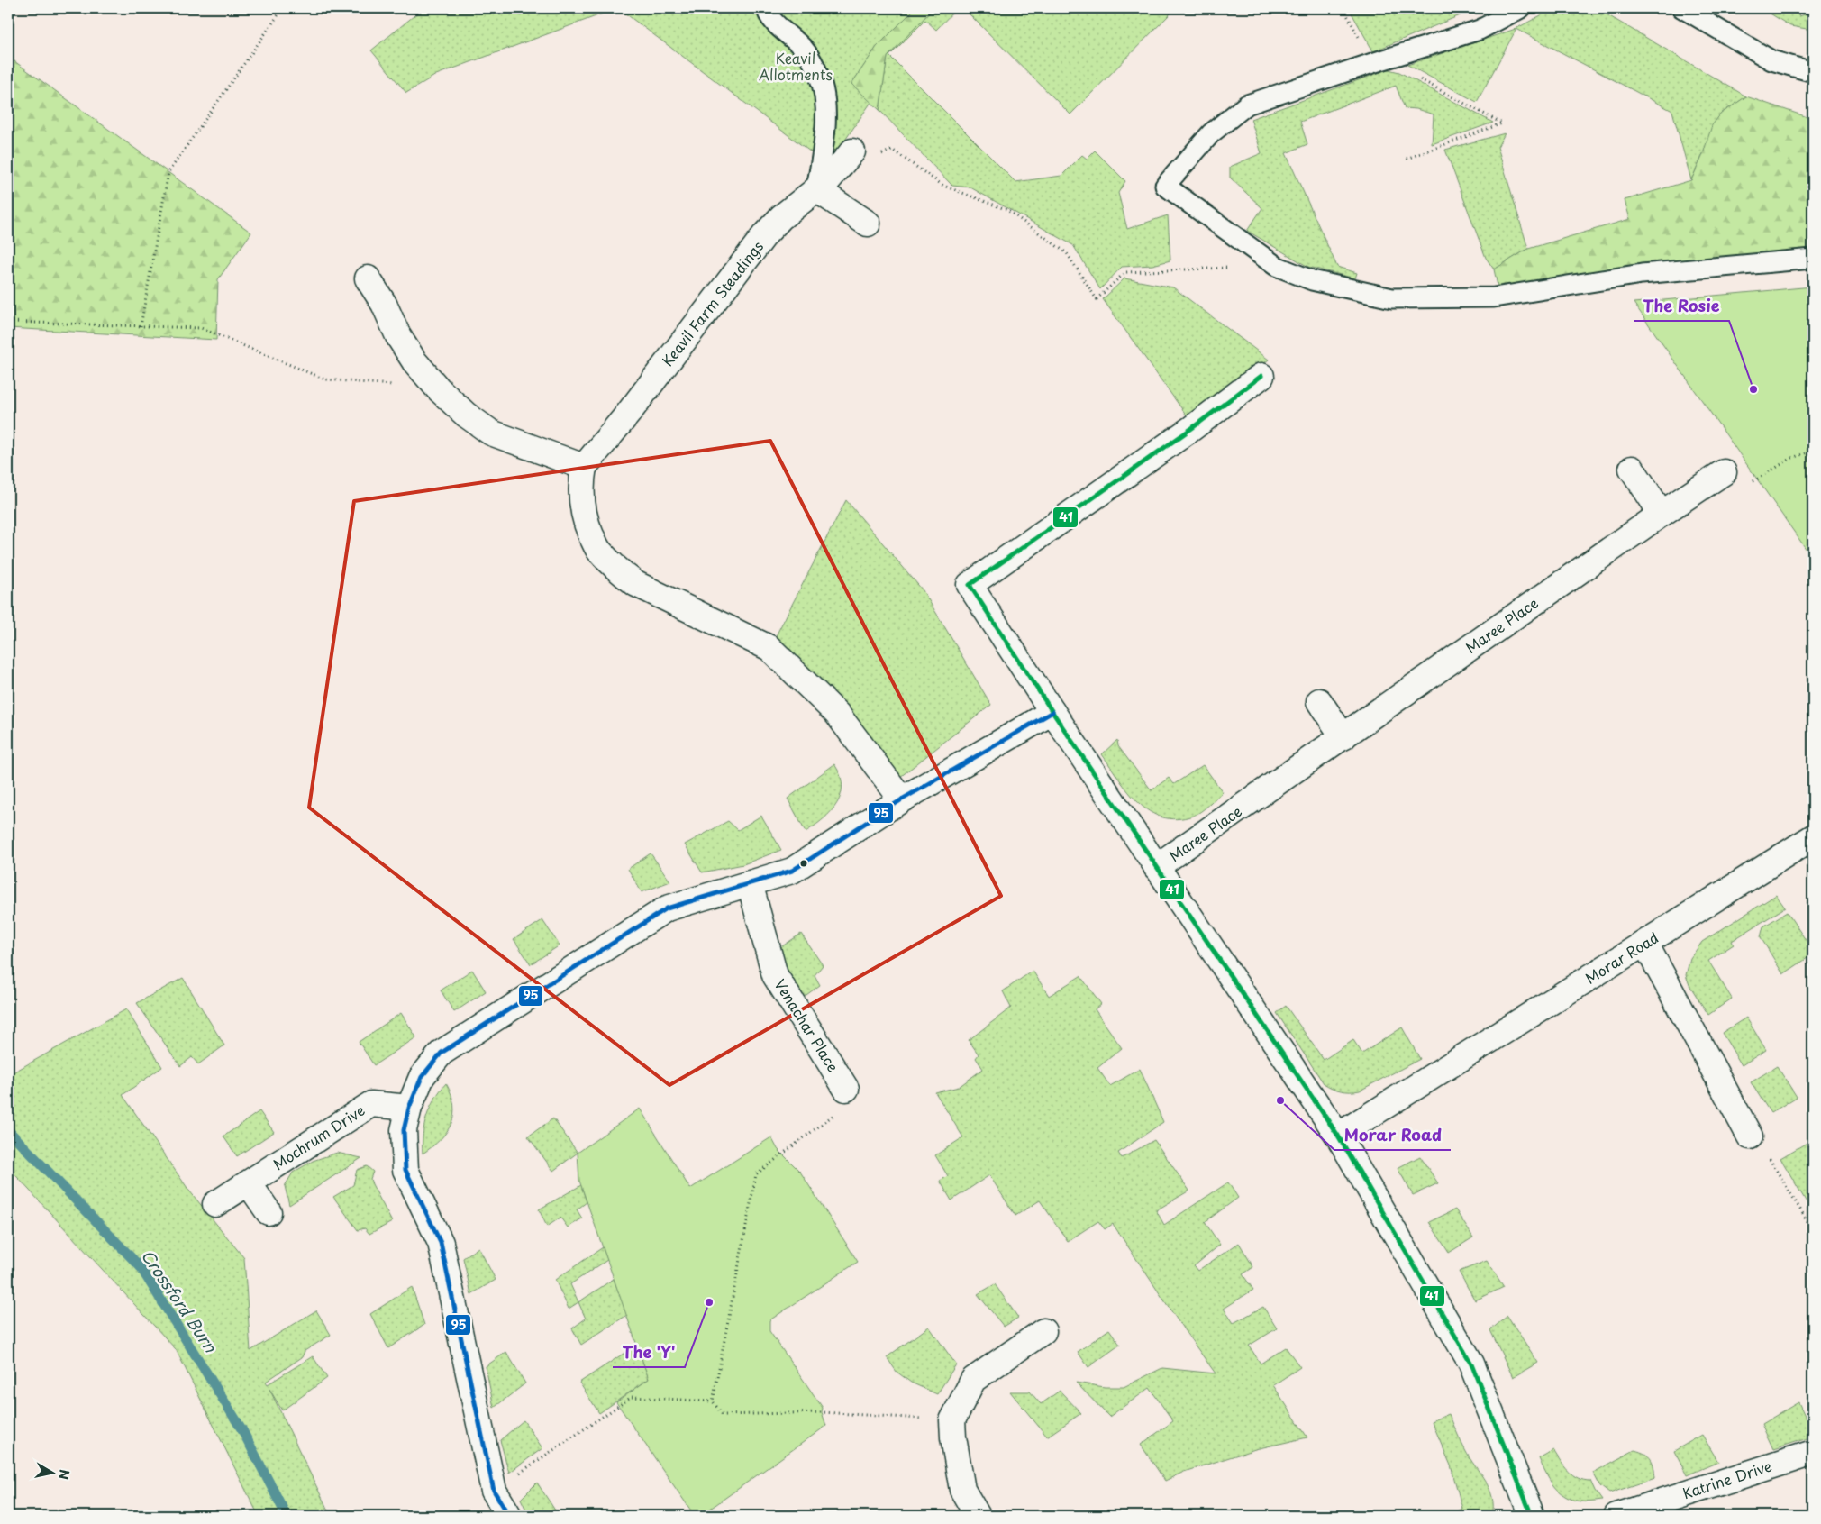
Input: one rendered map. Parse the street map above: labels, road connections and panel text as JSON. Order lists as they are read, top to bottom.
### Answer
{
  "streets": {
    "street": [
      "Keavil Farm Steadings",
      "Maree Place",
      "Morar Road",
      "Venachar Place",
      "Mochrum Drive",
      "Katrine Drive"
    ]
  },
  "water": ["Crossford Burn"],
  "parks": ["Keavil Allotments"],
  "places": ["The Rosie", "Morar Road", "The 'Y'"],
  "lines": ["transit line 41", "transit line 95"],
  "north": "right"
}
